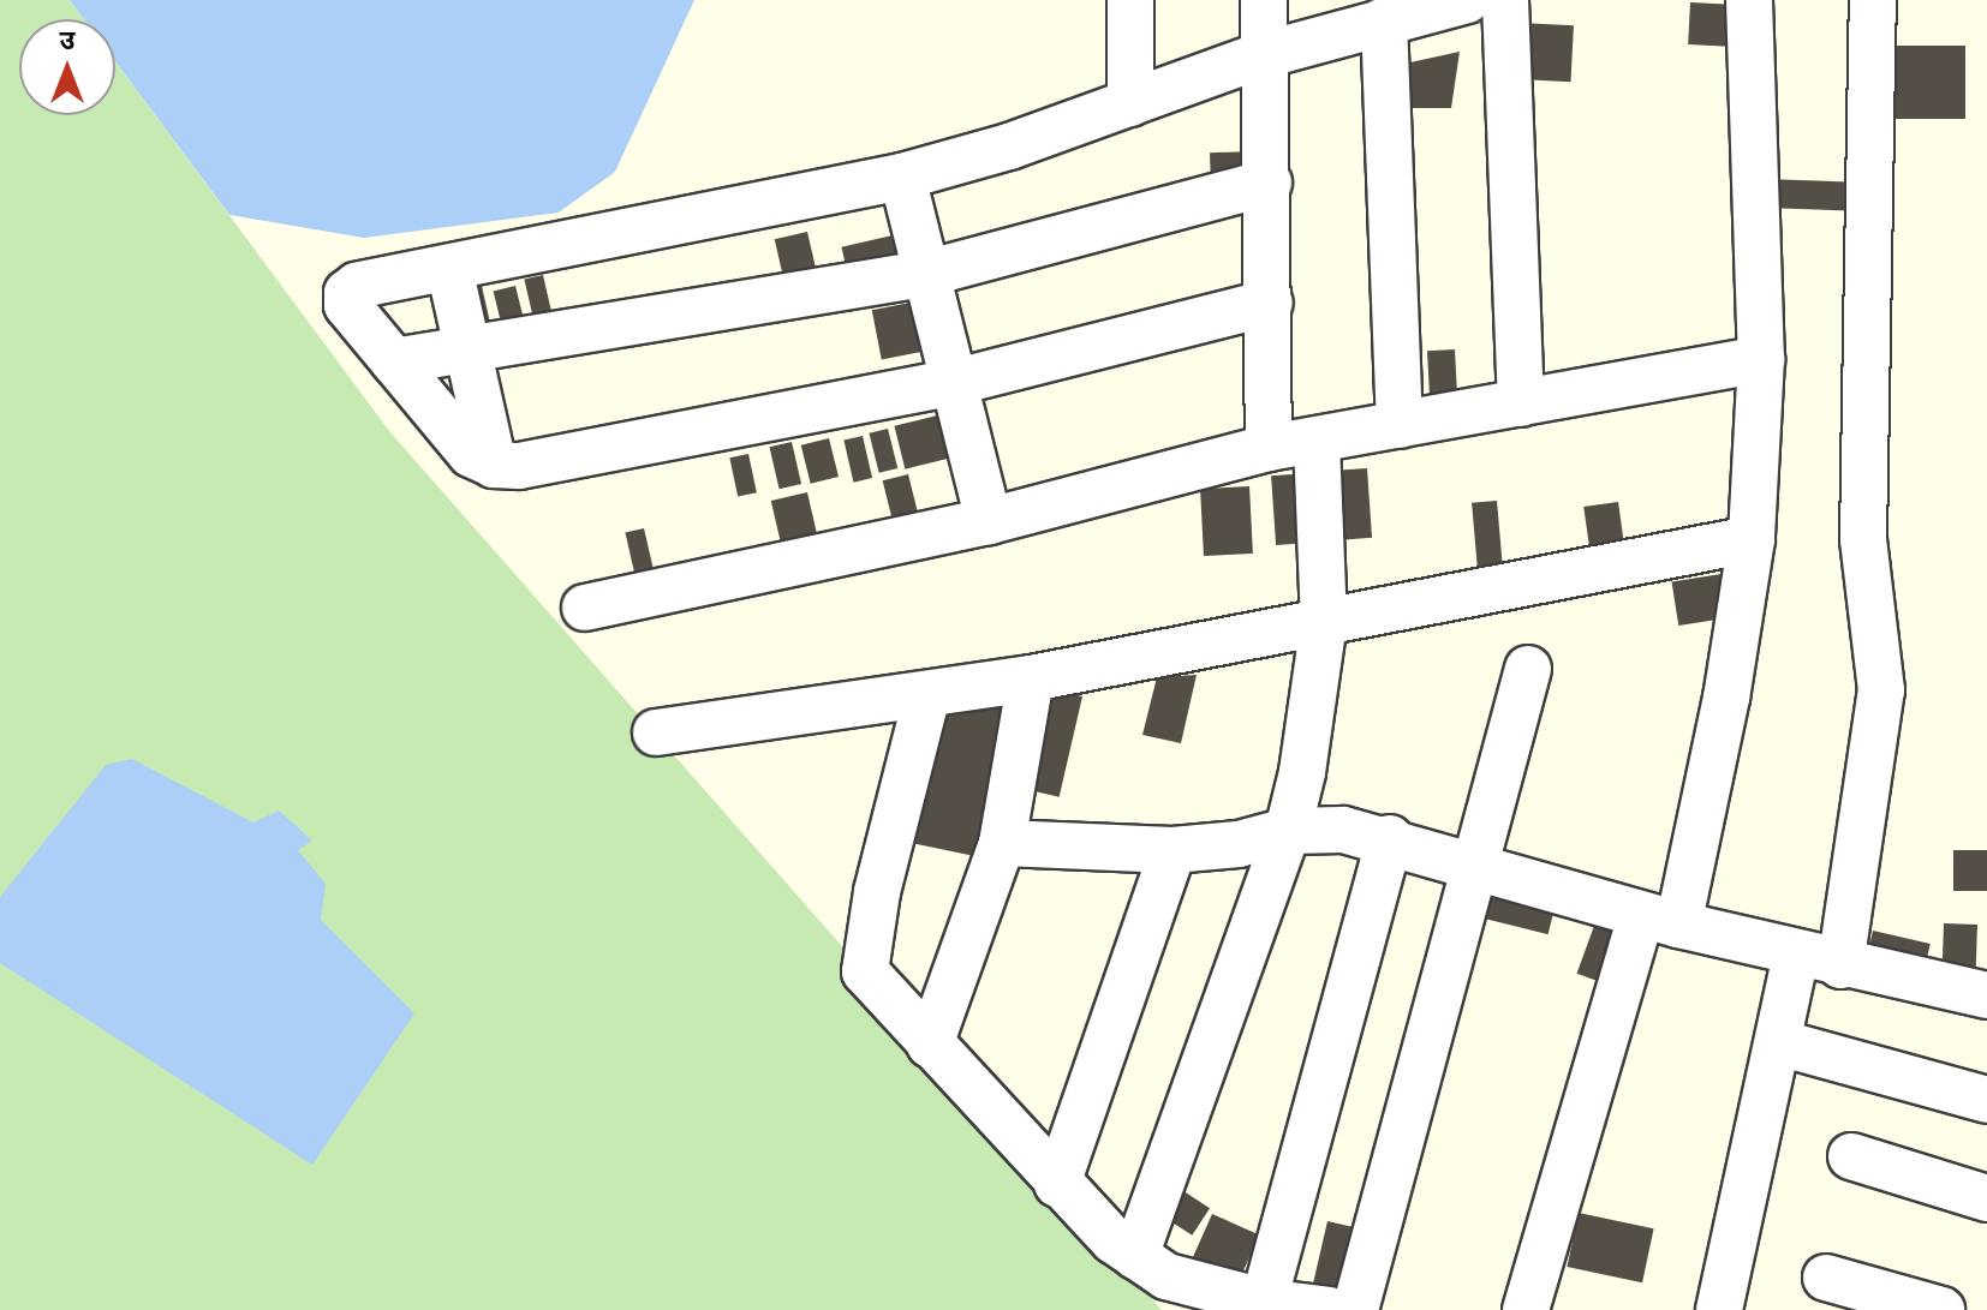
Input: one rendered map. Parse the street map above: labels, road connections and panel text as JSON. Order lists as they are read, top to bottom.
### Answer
{
  "north": "top"
}
